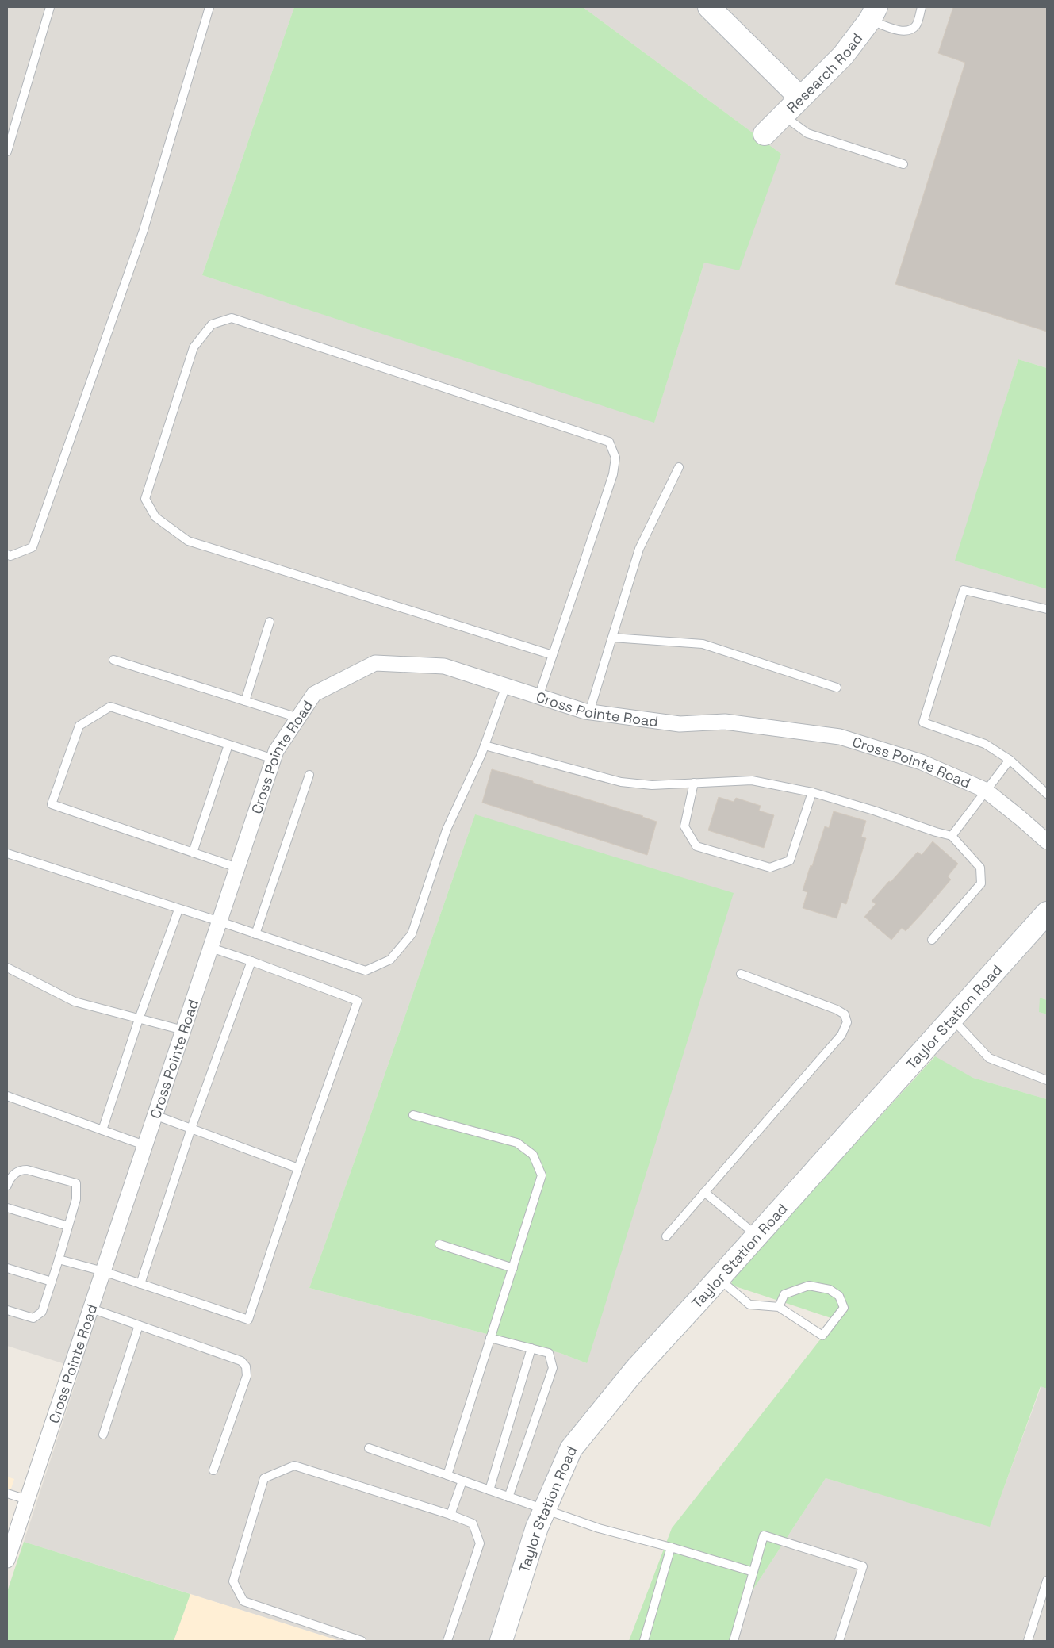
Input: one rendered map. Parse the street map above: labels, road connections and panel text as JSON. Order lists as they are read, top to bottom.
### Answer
{
  "streets": {
    "main road": ["Research Road", "Taylor Station Road"],
    "street": ["Cross Pointe Road"]
  }
}
